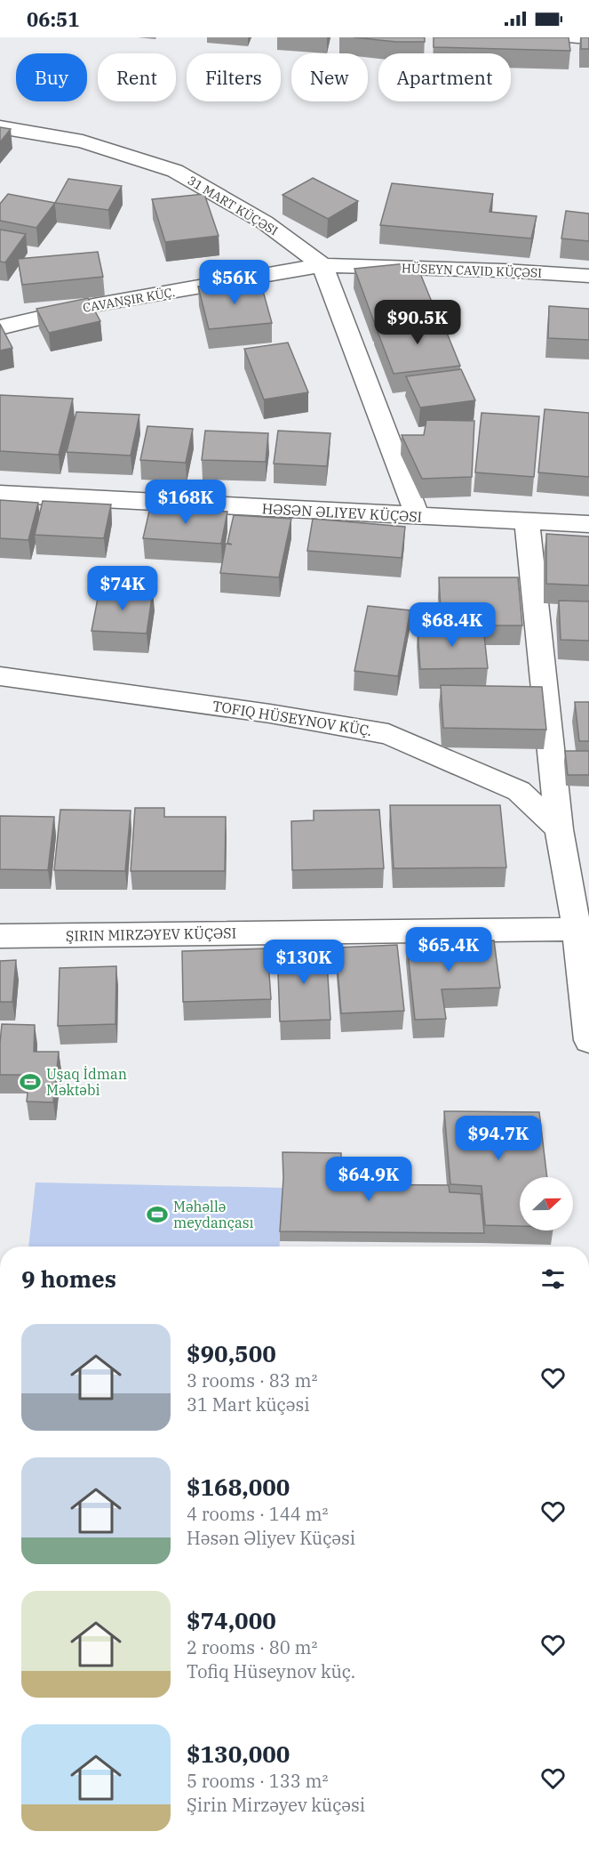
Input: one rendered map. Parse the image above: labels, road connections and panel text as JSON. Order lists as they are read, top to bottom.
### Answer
{
  "streets": {
    "street": [
      "31 MART KÜÇƏSI",
      "HÜSEYN CAVID KÜÇƏSI",
      "CAVANŞIR KÜÇ.",
      "HƏSƏN ƏLIYEV KÜÇƏSI",
      "TOFIQ HÜSEYNOV KÜÇ.",
      "ŞIRIN MIRZƏYEV KÜÇƏSI"
    ]
  },
  "crossings": [
    ["31 MART KÜÇƏSI", "HÜSEYN CAVID KÜÇƏSI"],
    ["31 MART KÜÇƏSI", "CAVANŞIR KÜÇ."],
    ["HÜSEYN CAVID KÜÇƏSI", "CAVANŞIR KÜÇ."]
  ],
  "places": {
    "sports": ["Uşaq İdman Məktəbi", "Məhəllə meydançası"]
  },
  "north": "right",
  "page": {
    "status": "06:51",
    "chip": [
      "Buy",
      "Rent",
      "Filters",
      "New",
      "Apartment"
    ],
    "price": [
      "$56K",
      "$90.5K",
      "$168K",
      "$74K",
      "$68.4K",
      "$65.4K",
      "$130K",
      "$94.7K",
      "$64.9K"
    ],
    "heading": "9 homes",
    "list": [
      {
        "name": "$90,500",
        "note": "3 rooms · 83 m² · 31 Mart küçəsi"
      },
      {
        "name": "$168,000",
        "note": "4 rooms · 144 m² · Həsən Əliyev Küçəsi"
      },
      {
        "name": "$74,000",
        "note": "2 rooms · 80 m² · Tofiq Hüseynov küç."
      },
      {
        "name": "$130,000",
        "note": "5 rooms · 133 m² · Şirin Mirzəyev küçəsi"
      }
    ]
  }
}
